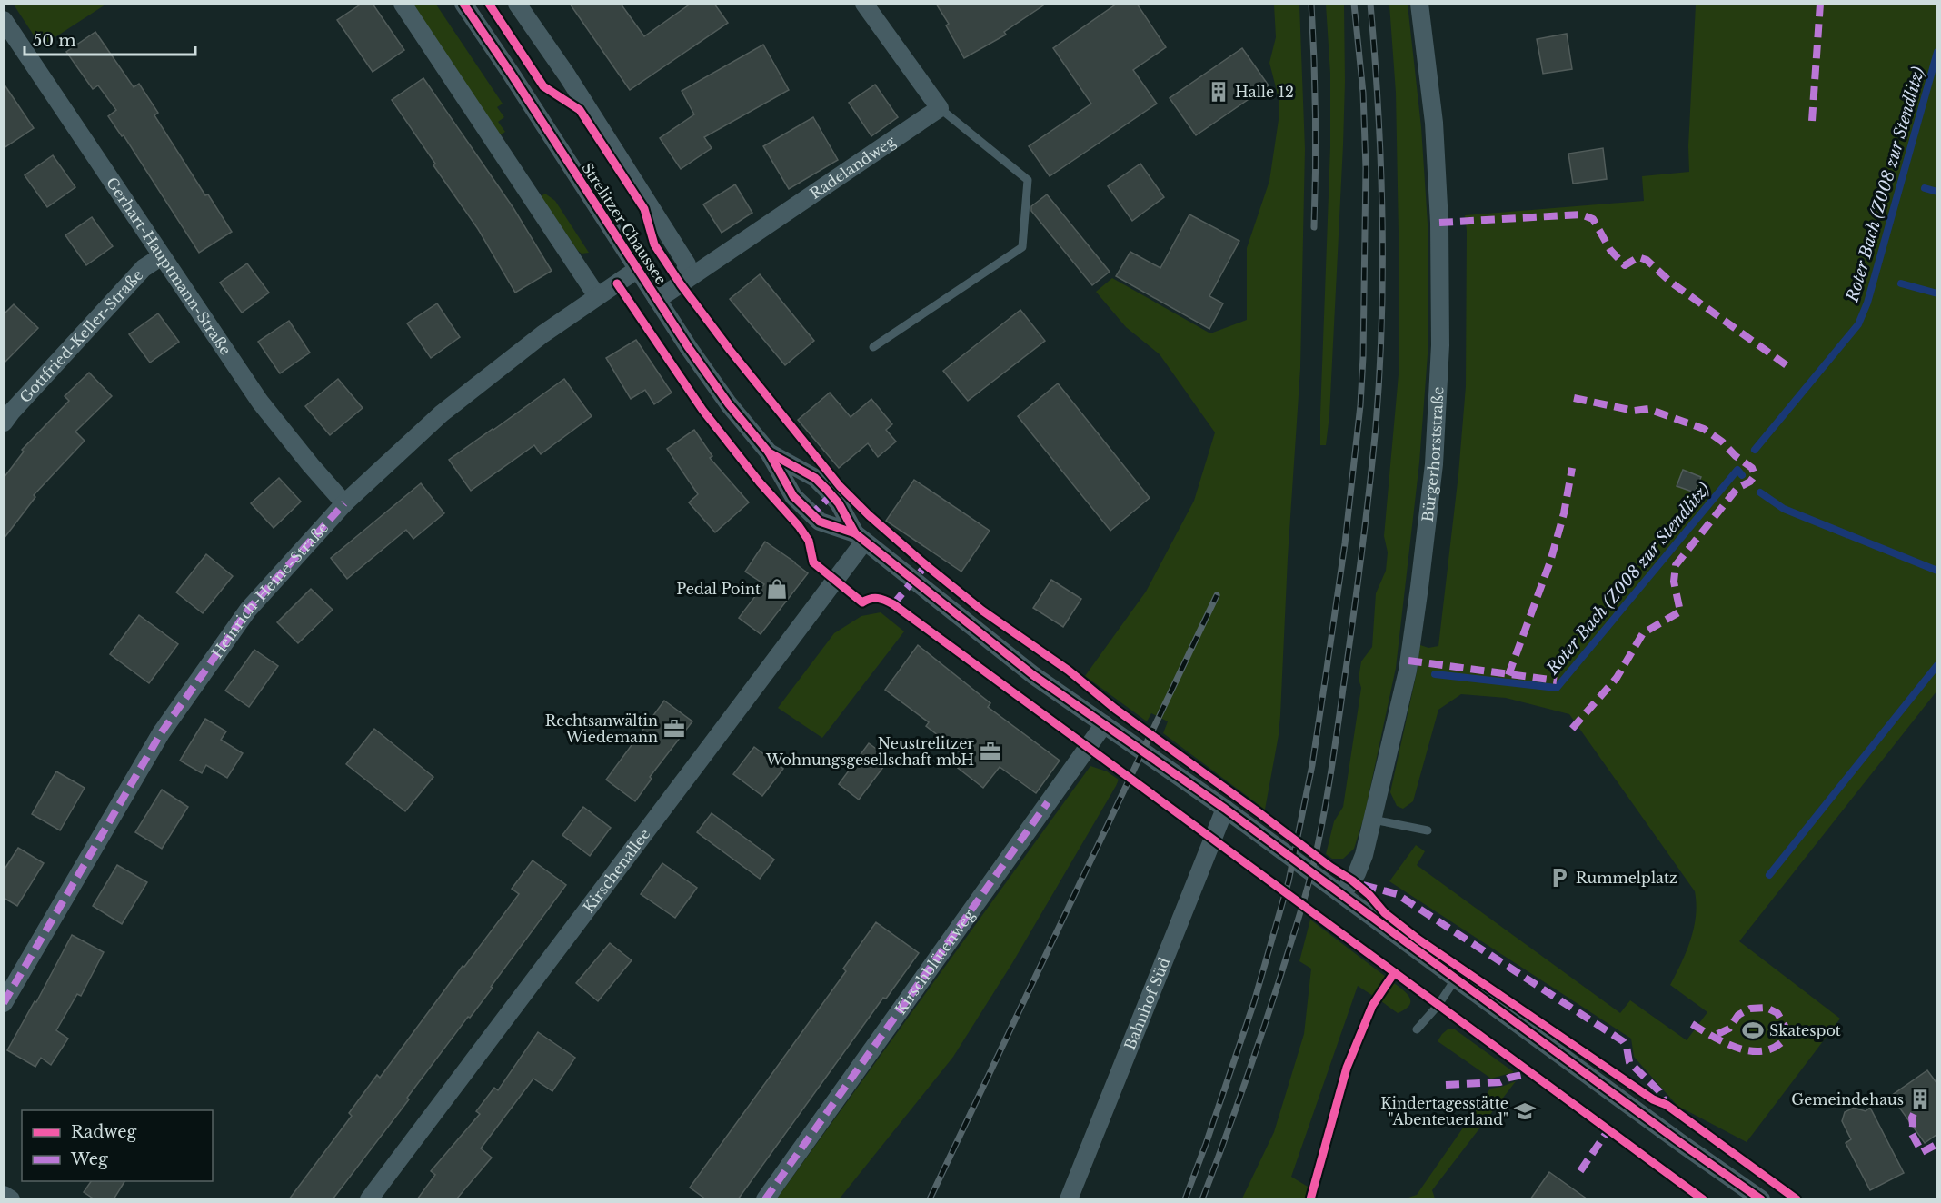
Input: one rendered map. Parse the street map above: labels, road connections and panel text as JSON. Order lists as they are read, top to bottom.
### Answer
{
  "streets": {
    "street": [
      "Radelandweg",
      "Strelitzer Chaussee",
      "Gerhart-Hauptmann-Straße",
      "Gottfried-Keller-Straße",
      "Bürgerhorststraße",
      "Heinrich-Heine-Straße",
      "Kirschenallee",
      "Kirschblütenweg",
      "Bahnhof Süd"
    ]
  },
  "crossings": [
    ["Radelandweg", "Strelitzer Chaussee"],
    ["Strelitzer Chaussee", "Bürgerhorststraße"],
    ["Strelitzer Chaussee", "Heinrich-Heine-Straße"],
    ["Strelitzer Chaussee", "Kirschenallee"],
    ["Strelitzer Chaussee", "Kirschblütenweg"],
    ["Strelitzer Chaussee", "Bahnhof Süd"],
    ["Gerhart-Hauptmann-Straße", "Gottfried-Keller-Straße"],
    ["Gerhart-Hauptmann-Straße", "Heinrich-Heine-Straße"]
  ],
  "water": ["Roter Bach (Z008 zur Stendlitz)"],
  "places": {
    "building": ["Halle 12", "Gemeindehaus"],
    "shop": ["Pedal Point"],
    "office": ["Rechtsanwältin Wiedemann", "Neustrelitzer Wohnungsgesellschaft mbH"],
    "parking": ["Rummelplatz"],
    "sports": ["Skatespot"],
    "school or university": ["Kindertagesstätte \"Abenteuerland\""]
  },
  "legend": ["Radweg", "Weg"],
  "scale_bar": "50 m"
}
